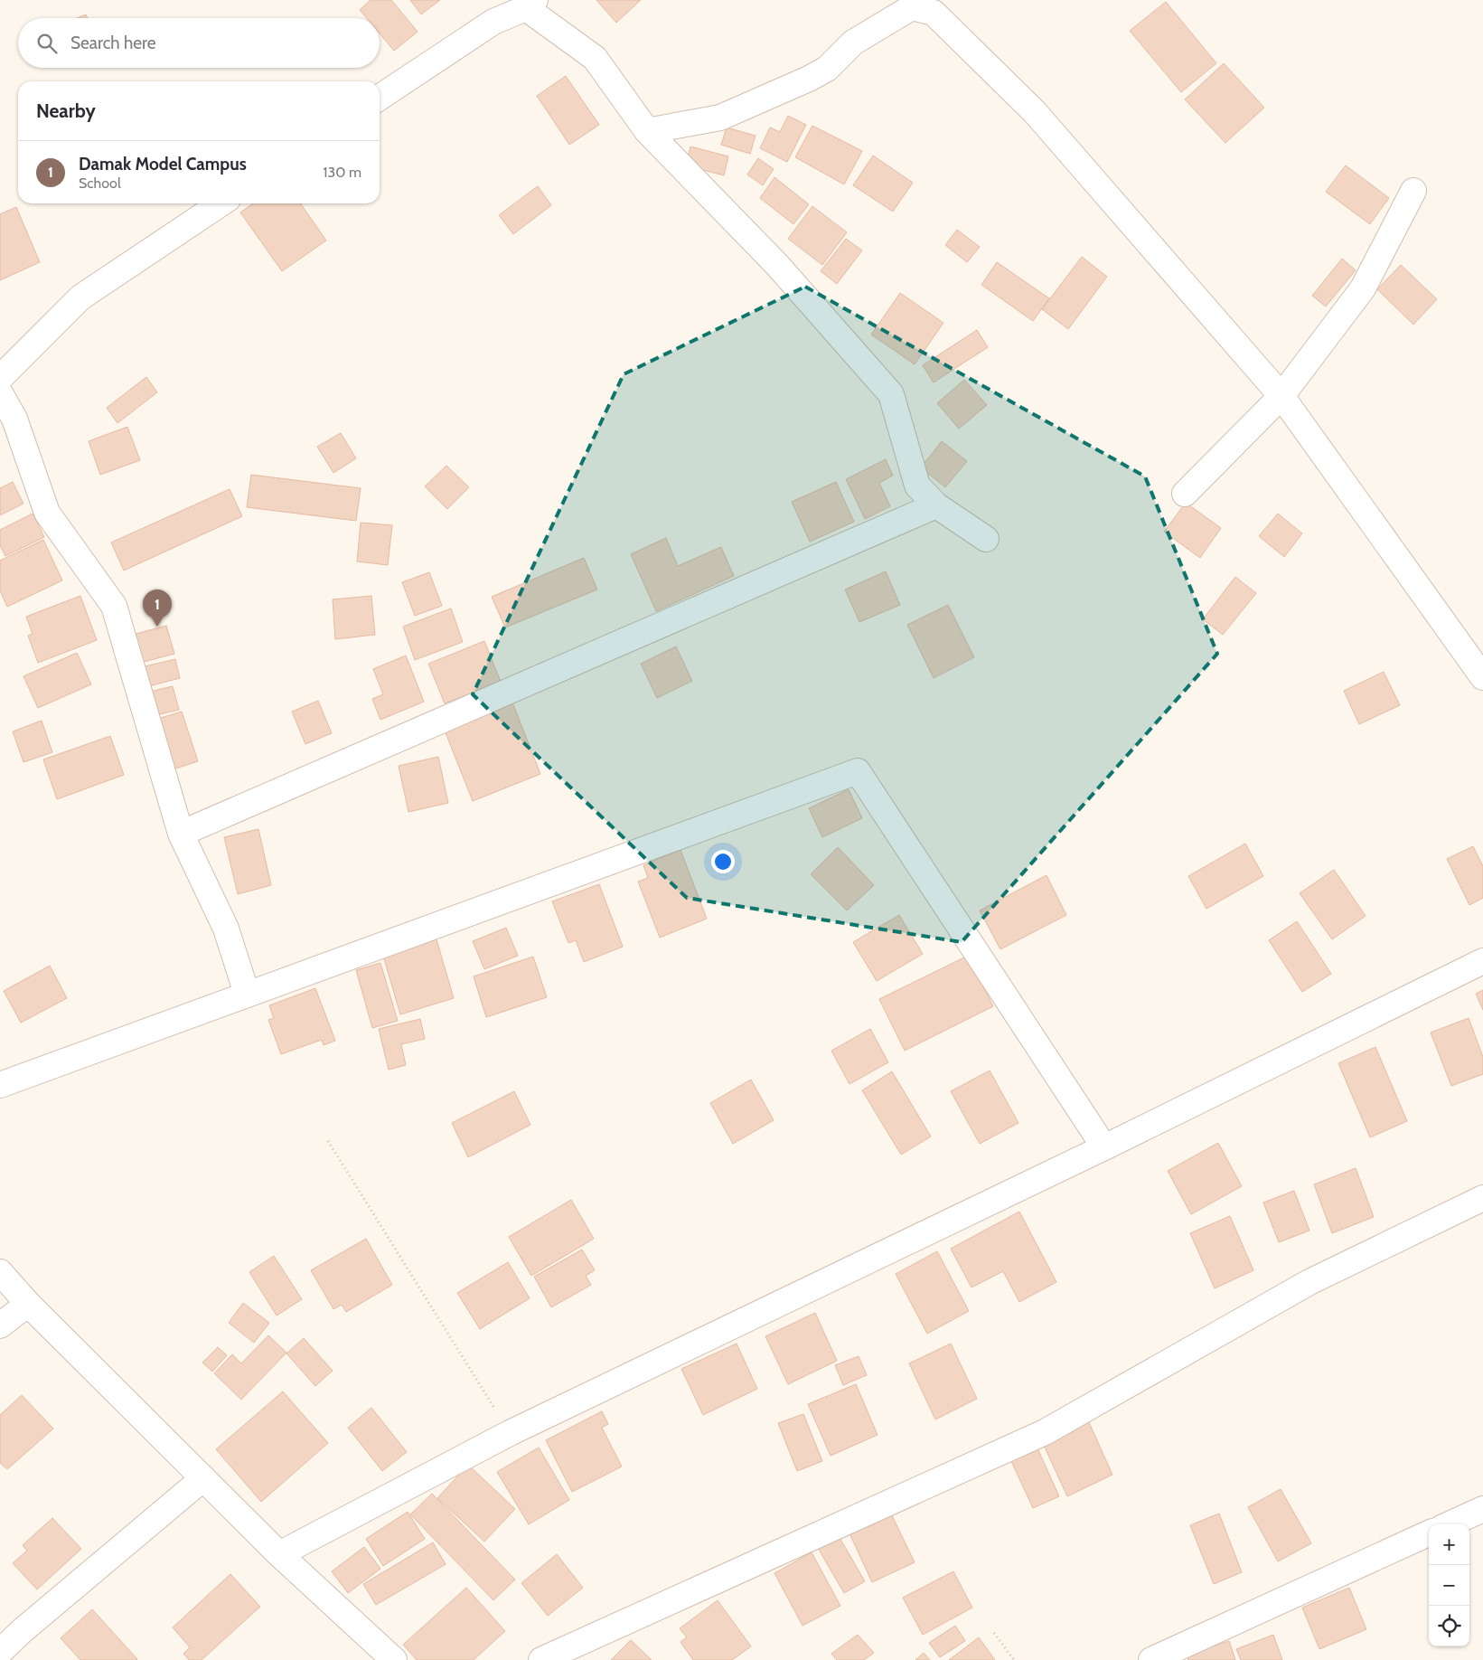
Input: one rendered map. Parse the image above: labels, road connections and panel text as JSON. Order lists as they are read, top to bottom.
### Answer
{
  "page": {
    "search": "Search here",
    "heading": "Nearby",
    "list": [
      {
        "mark": "1",
        "name": "Damak Model Campus",
        "note": "School",
        "value": "130 m"
      }
    ],
    "pins": "1",
    "map_buttons": ["+", "−"]
  }
}
